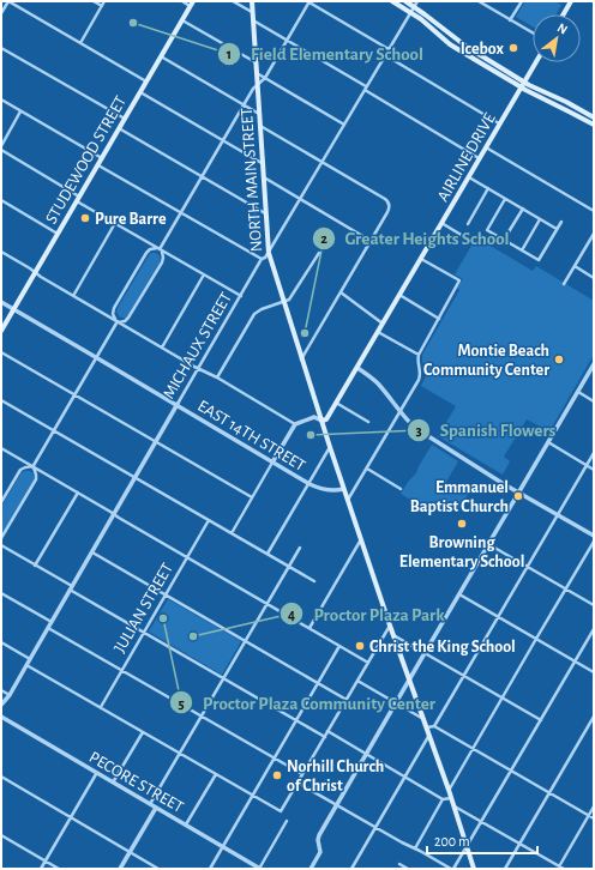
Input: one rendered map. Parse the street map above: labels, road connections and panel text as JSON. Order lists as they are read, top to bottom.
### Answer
{
  "streets": {
    "main road": ["AIRLINE DRIVE", "STUDEWOOD STREET", "NORTH MAIN STREET"],
    "street": [
      "MICHAUX STREET",
      "EAST 14TH STREET",
      "JULIAN STREET",
      "PECORE STREET"
    ]
  },
  "crossings": [
    ["AIRLINE DRIVE", "NORTH MAIN STREET"],
    ["STUDEWOOD STREET", "EAST 14TH STREET"],
    ["NORTH MAIN STREET", "MICHAUX STREET"],
    ["NORTH MAIN STREET", "EAST 14TH STREET"],
    ["MICHAUX STREET", "EAST 14TH STREET"]
  ],
  "places": [
    "Field Elementary School",
    "Icebox",
    "Pure Barre",
    "Greater Heights School",
    "Montie Beach Community Center",
    "Spanish Flowers",
    "Emmanuel Baptist Church",
    "Browning Elementary School",
    "Proctor Plaza Community Center",
    "Proctor Plaza Park",
    "Christ the King School",
    "Norhill Church of Christ"
  ],
  "scale_bar": "200 m",
  "north": "top right"
}
